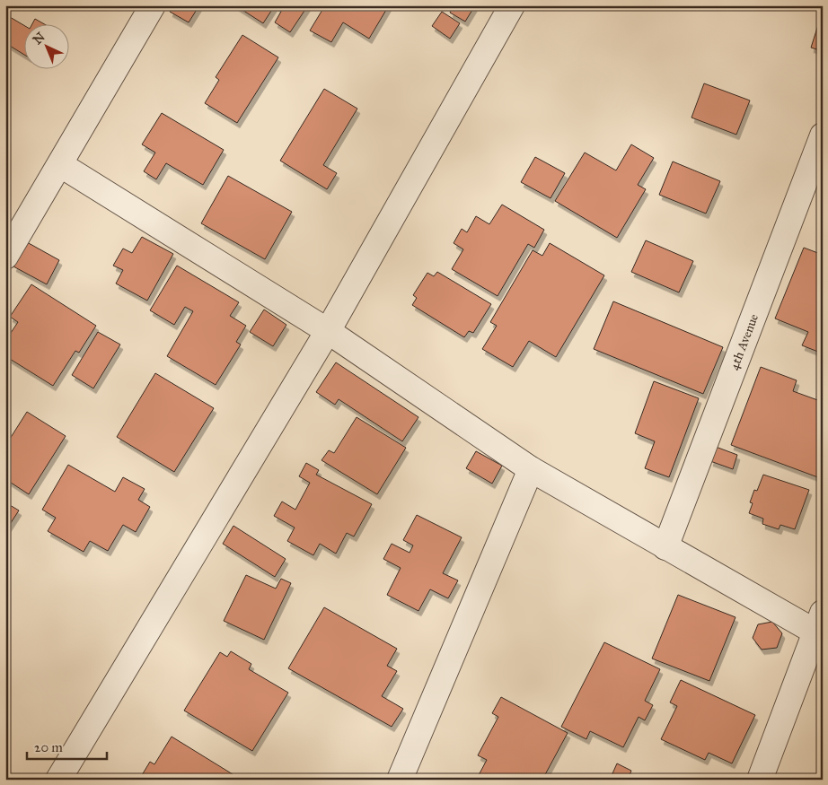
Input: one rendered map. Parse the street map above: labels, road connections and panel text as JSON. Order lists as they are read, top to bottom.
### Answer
{
  "streets": {
    "street": ["4th Avenue"]
  },
  "scale_bar": "20 m",
  "north": "top left"
}
